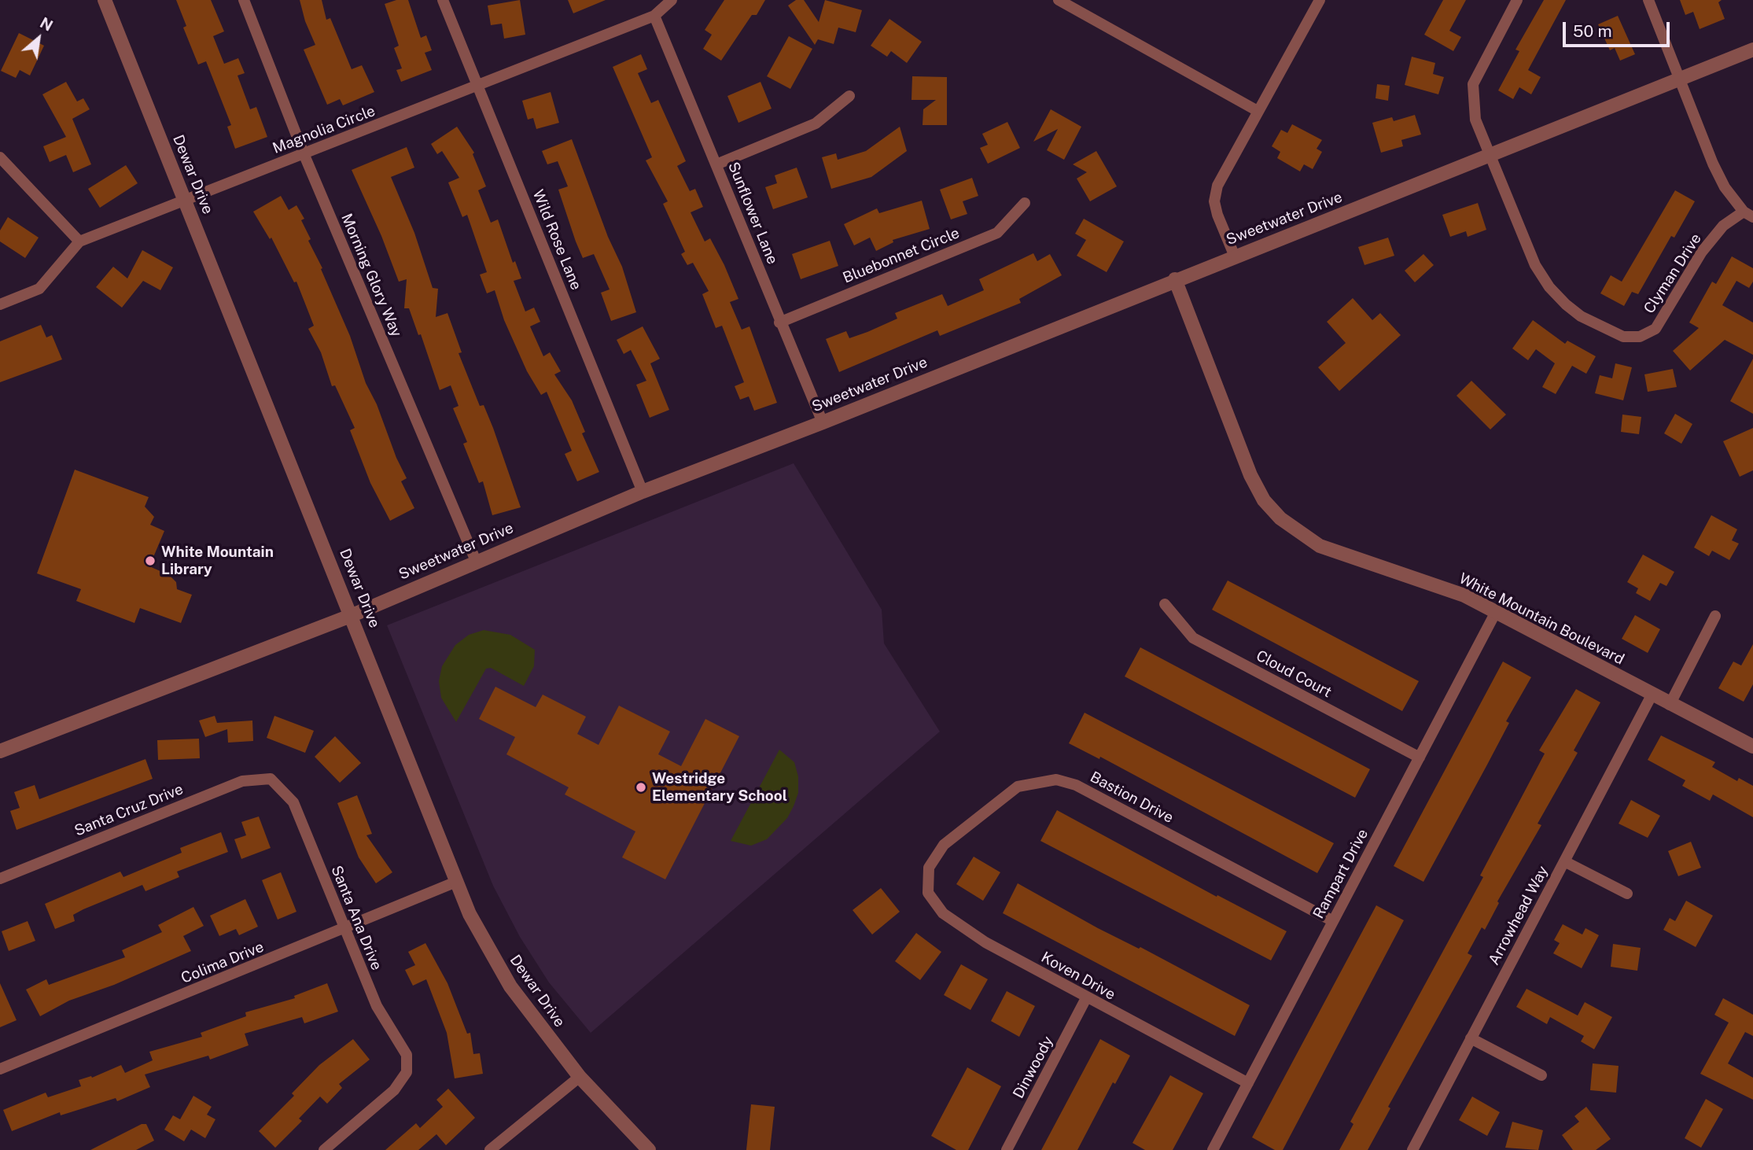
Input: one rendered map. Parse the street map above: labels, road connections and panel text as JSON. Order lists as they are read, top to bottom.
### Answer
{
  "streets": {
    "street": [
      "Magnolia Circle",
      "Dewar Drive",
      "Sunflower Lane",
      "Sweetwater Drive",
      "Wild Rose Lane",
      "Bluebonnet Circle",
      "Clyman Drive",
      "Morning Glory Way",
      "White Mountain Boulevard",
      "Cloud Court",
      "Bastion Drive",
      "Santa Cruz Drive",
      "Rampart Drive",
      "Arrowhead Way",
      "Santa Ana Drive",
      "Colima Drive",
      "Koven Drive",
      "Dinwoody"
    ]
  },
  "crossings": [
    ["Magnolia Circle", "Dewar Drive"],
    ["Magnolia Circle", "Sunflower Lane"],
    ["Magnolia Circle", "Wild Rose Lane"],
    ["Magnolia Circle", "Morning Glory Way"],
    ["Dewar Drive", "Sweetwater Drive"],
    ["Dewar Drive", "Colima Drive"],
    ["Sunflower Lane", "Sweetwater Drive"],
    ["Sunflower Lane", "Bluebonnet Circle"],
    ["Sweetwater Drive", "Wild Rose Lane"],
    ["Sweetwater Drive", "Clyman Drive"],
    ["Sweetwater Drive", "Morning Glory Way"],
    ["Sweetwater Drive", "White Mountain Boulevard"],
    ["White Mountain Boulevard", "Rampart Drive"],
    ["White Mountain Boulevard", "Arrowhead Way"],
    ["Cloud Court", "Rampart Drive"],
    ["Bastion Drive", "Rampart Drive"],
    ["Bastion Drive", "Koven Drive"],
    ["Santa Cruz Drive", "Santa Ana Drive"],
    ["Rampart Drive", "Koven Drive"],
    ["Santa Ana Drive", "Colima Drive"],
    ["Koven Drive", "Dinwoody"]
  ],
  "places": ["White Mountain Library", "Westridge Elementary School"],
  "scale_bar": "50 m",
  "north": "top right"
}
